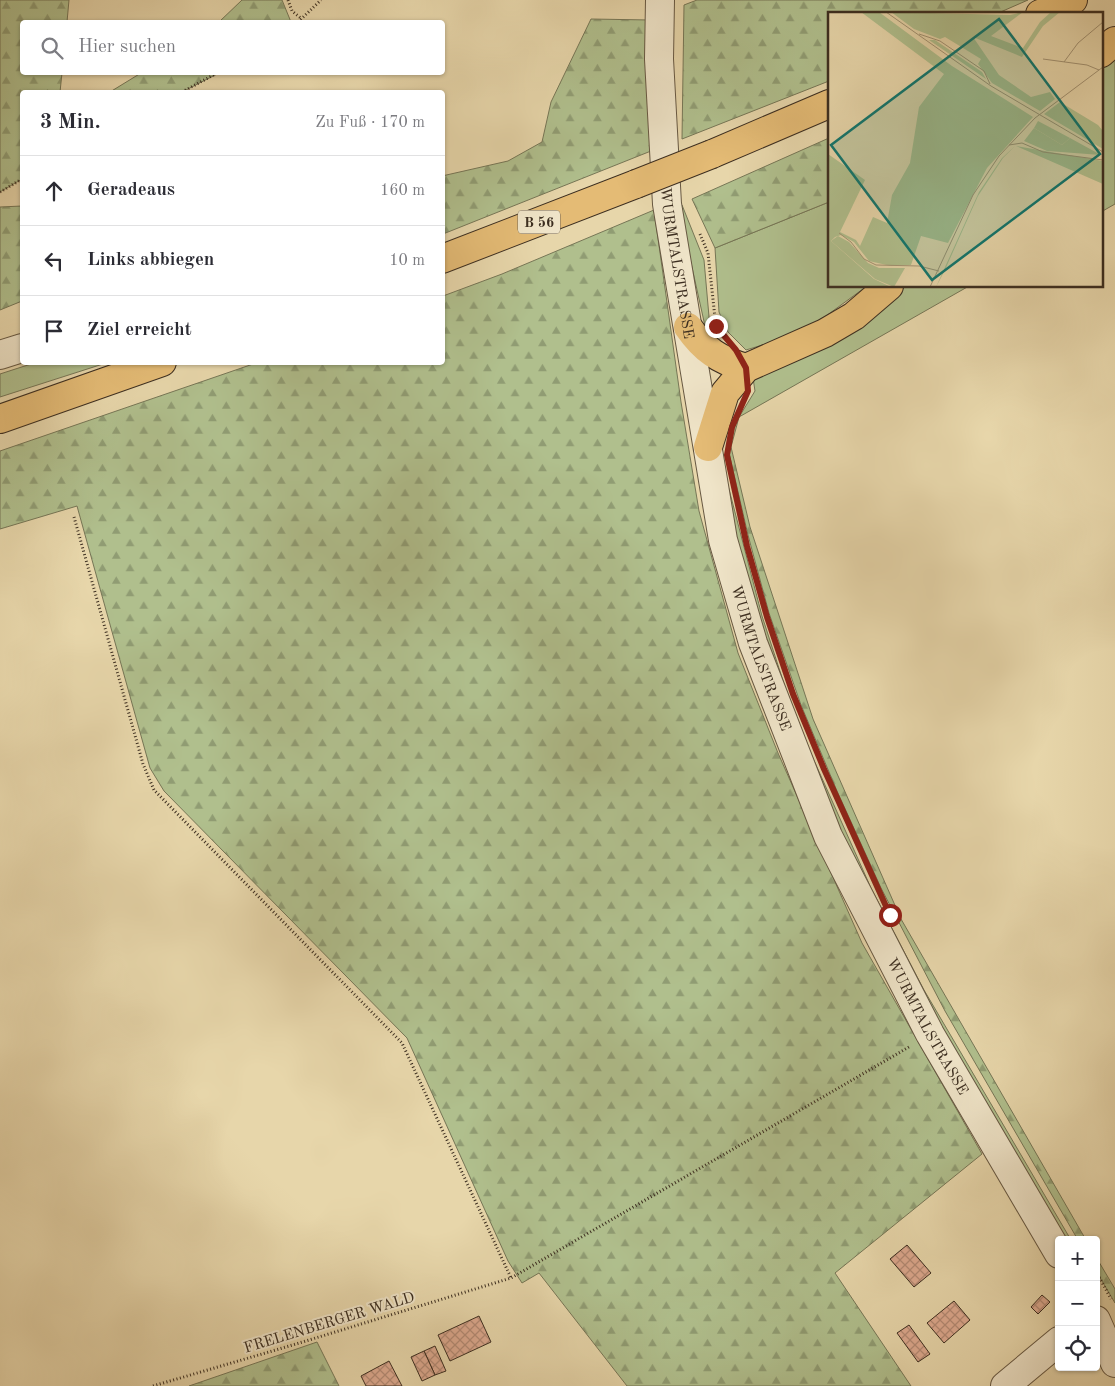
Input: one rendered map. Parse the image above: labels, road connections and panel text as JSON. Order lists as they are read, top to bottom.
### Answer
{
  "streets": {
    "highway": ["B 56"],
    "street": ["WURMTALSTRASSE"],
    "path": ["FRELENBERGER WALD"]
  },
  "crossings": [
    ["WURMTALSTRASSE", "FRELENBERGER WALD"]
  ],
  "page": {
    "search": "Hier suchen",
    "heading": ["3 Min.", "Zu Fuß · 170 m"],
    "list": [
      ["Geradeaus", "160 m"],
      ["Links abbiegen", "10 m"],
      "Ziel erreicht"
    ],
    "map_buttons": ["+", "−"]
  }
}
